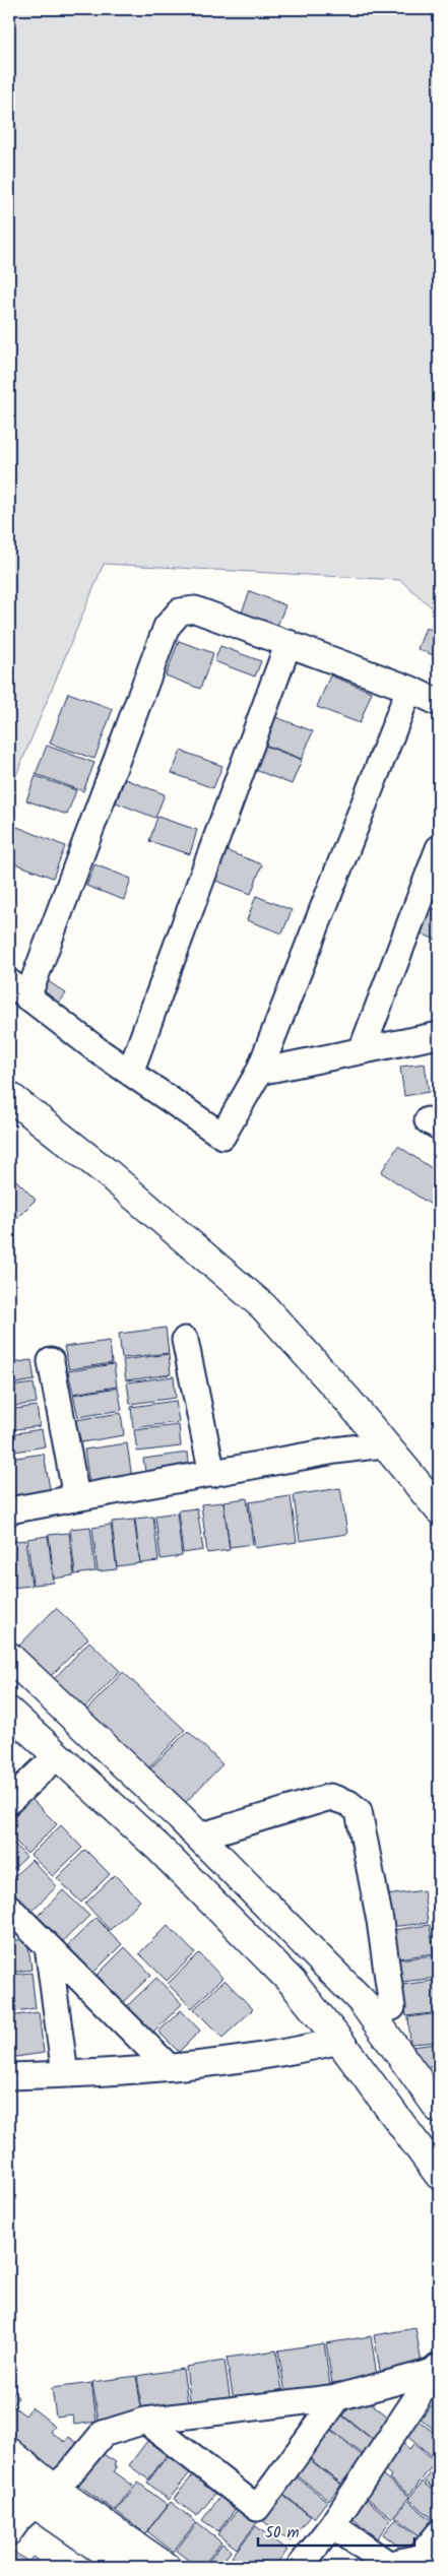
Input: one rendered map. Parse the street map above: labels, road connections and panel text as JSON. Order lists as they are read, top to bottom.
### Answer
{
  "scale_bar": "50 m"
}
